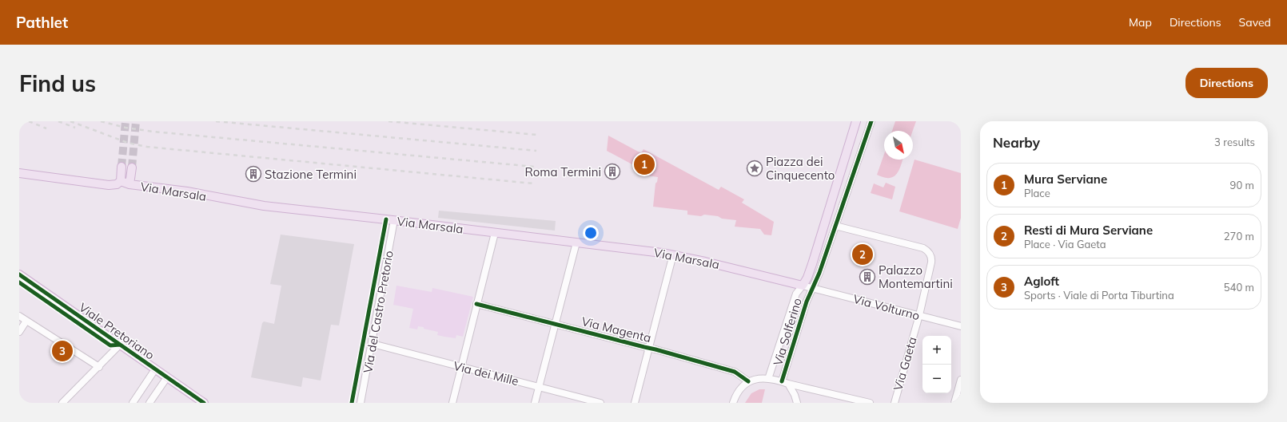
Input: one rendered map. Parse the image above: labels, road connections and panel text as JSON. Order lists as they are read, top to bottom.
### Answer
{
  "streets": {
    "main road": ["Via Marsala", "Viale Pretoriano"],
    "street": [
      "Via Volturno",
      "Via del Castro Pretorio",
      "Via Magenta",
      "Via Solferino",
      "Via Gaeta",
      "Via dei Mille"
    ]
  },
  "crossings": [
    ["Via Marsala", "Via Volturno"],
    ["Via Marsala", "Via del Castro Pretorio"],
    ["Via Marsala", "Via Solferino"],
    ["Via Volturno", "Via Solferino"],
    ["Via Volturno", "Via Gaeta"],
    ["Via del Castro Pretorio", "Via dei Mille"],
    ["Via Solferino", "Via Gaeta"]
  ],
  "places": {
    "place": ["Piazza dei Cinquecento"],
    "building": ["Roma Termini", "Stazione Termini", "Palazzo Montemartini"]
  },
  "north": "bottom right",
  "page": {
    "header": "Pathlet",
    "nav": ["Map", "Directions", "Saved"],
    "buttons": "Directions",
    "title": "Find us",
    "heading": ["Nearby", "3 results"],
    "pins": ["1", "2", "3"],
    "list": [
      {
        "mark": "1",
        "name": "Mura Serviane",
        "note": "Place",
        "value": "90 m"
      },
      {
        "mark": "2",
        "name": "Resti di Mura Serviane",
        "note": "Place · Via Gaeta",
        "value": "270 m"
      },
      {
        "mark": "3",
        "name": "Agloft",
        "note": "Sports · Viale di Porta Tiburtina",
        "value": "540 m"
      }
    ],
    "map_buttons": ["+", "−"]
  }
}
